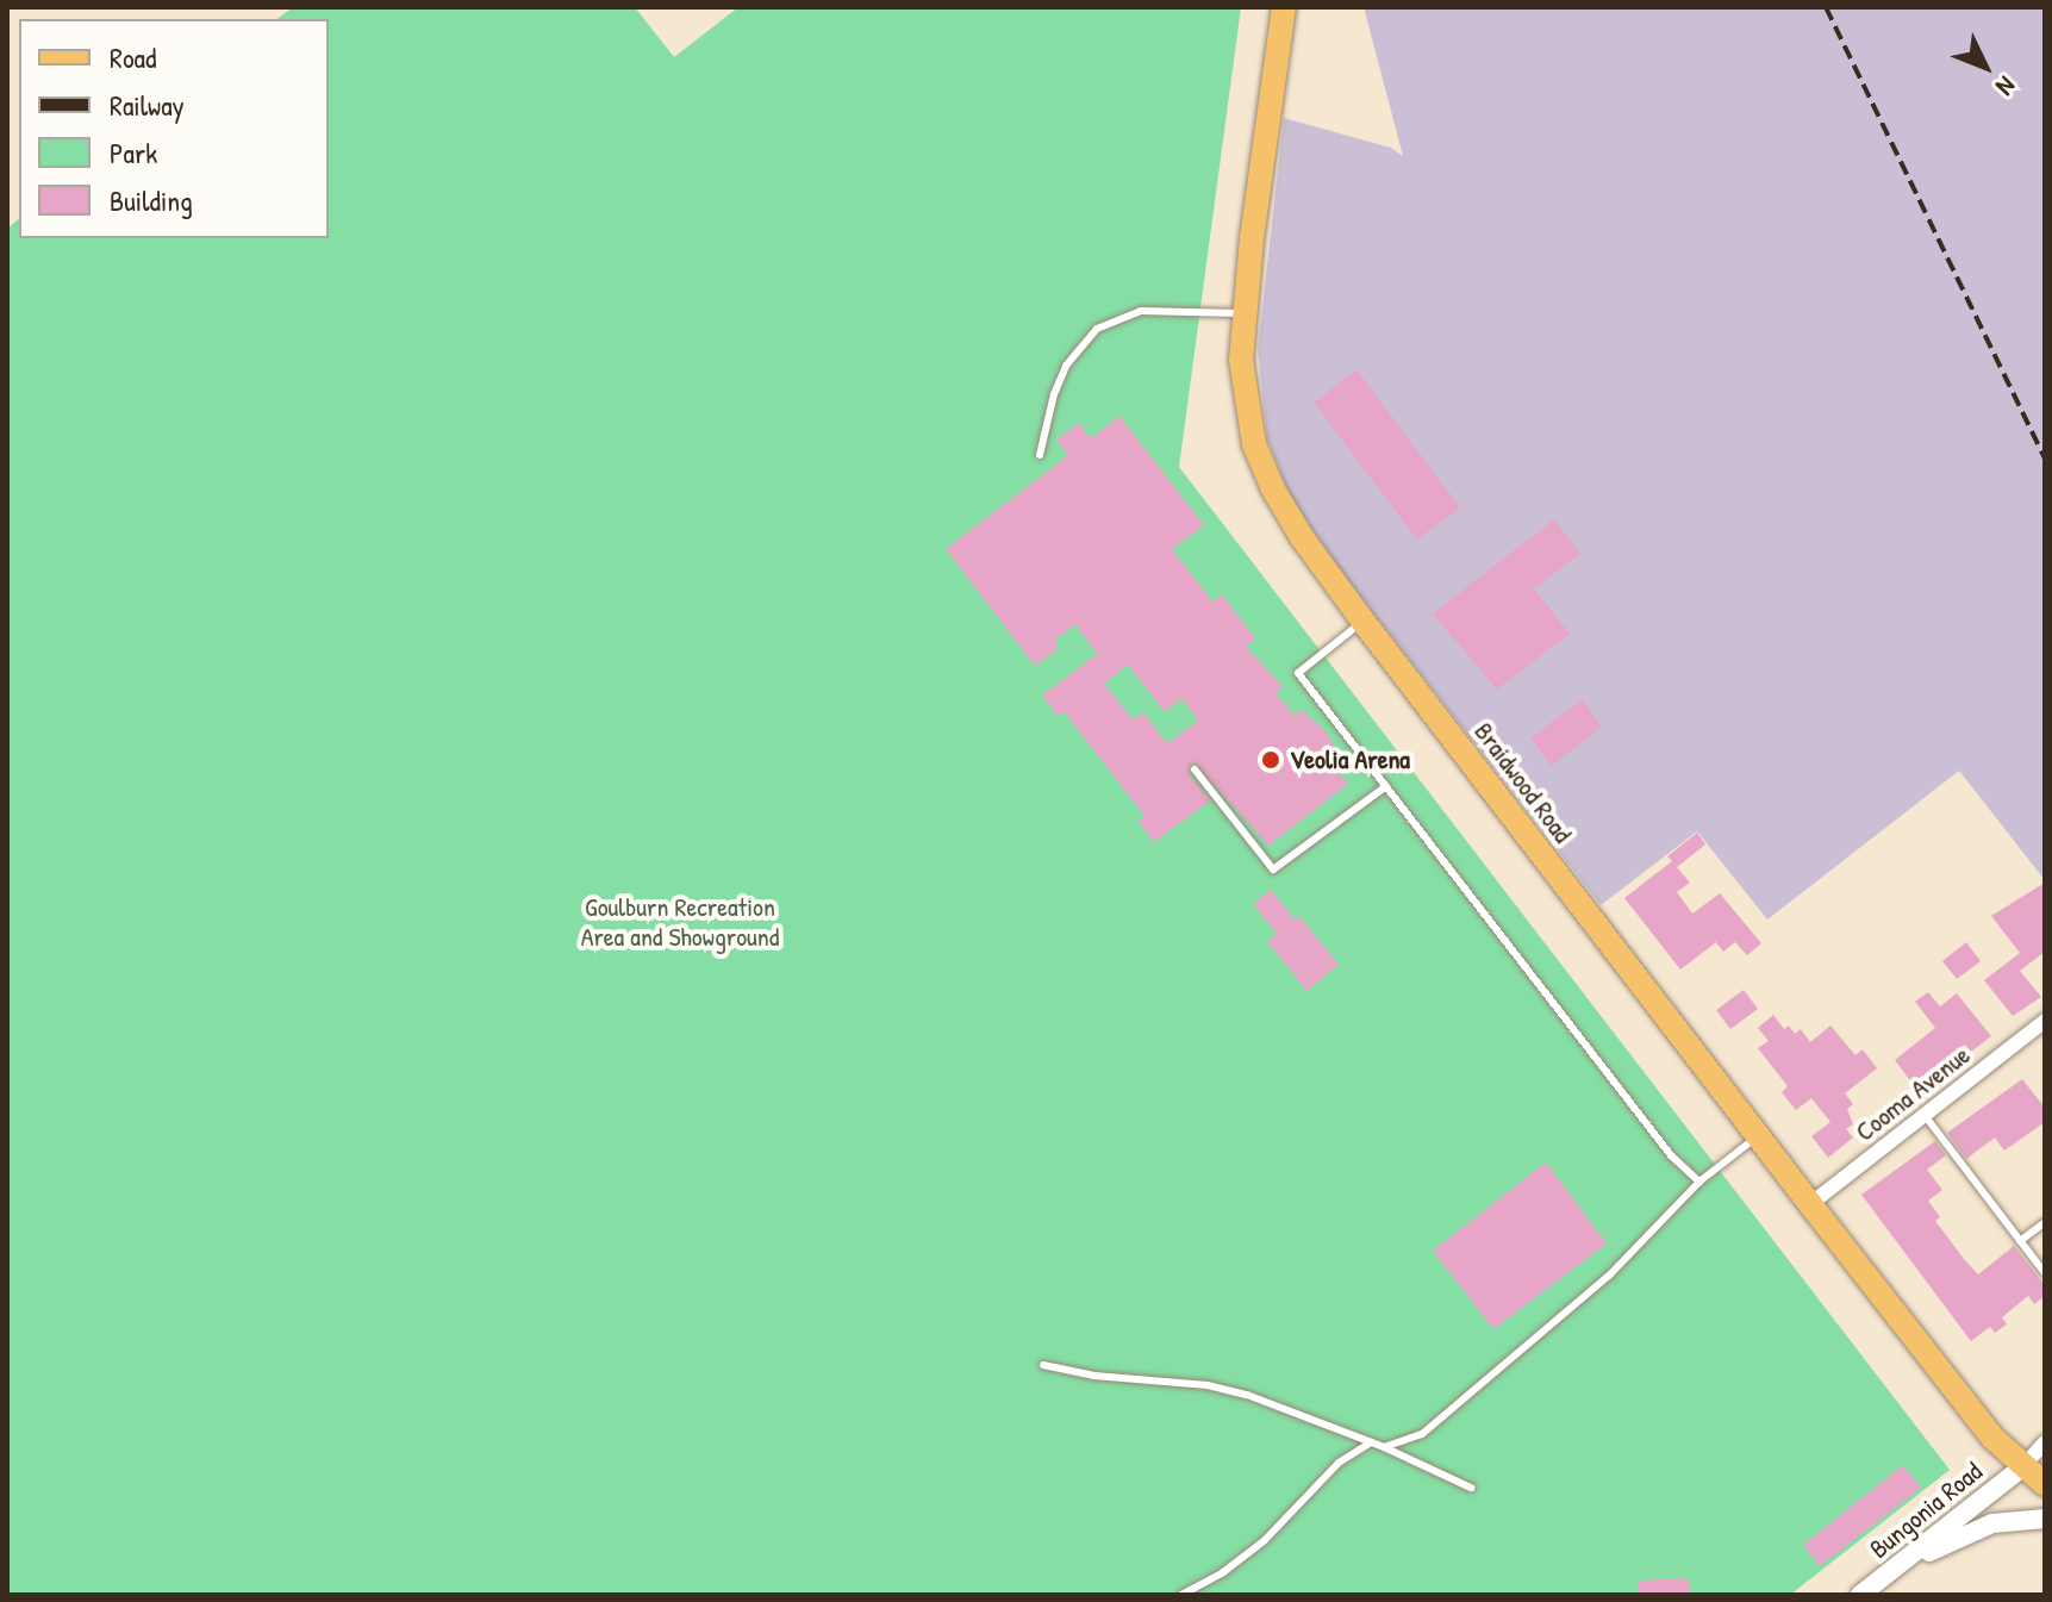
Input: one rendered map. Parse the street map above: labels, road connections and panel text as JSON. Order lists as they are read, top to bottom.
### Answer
{
  "streets": {
    "main road": ["Braidwood Road"],
    "street": ["Cooma Avenue", "Bungonia Road"]
  },
  "crossings": [
    ["Braidwood Road", "Cooma Avenue"],
    ["Braidwood Road", "Bungonia Road"]
  ],
  "parks": ["Goulburn Recreation Area and Showground"],
  "places": ["Veolia Arena"],
  "legend": [
    "Road",
    "Railway",
    "Park",
    "Building"
  ],
  "north": "bottom right"
}
